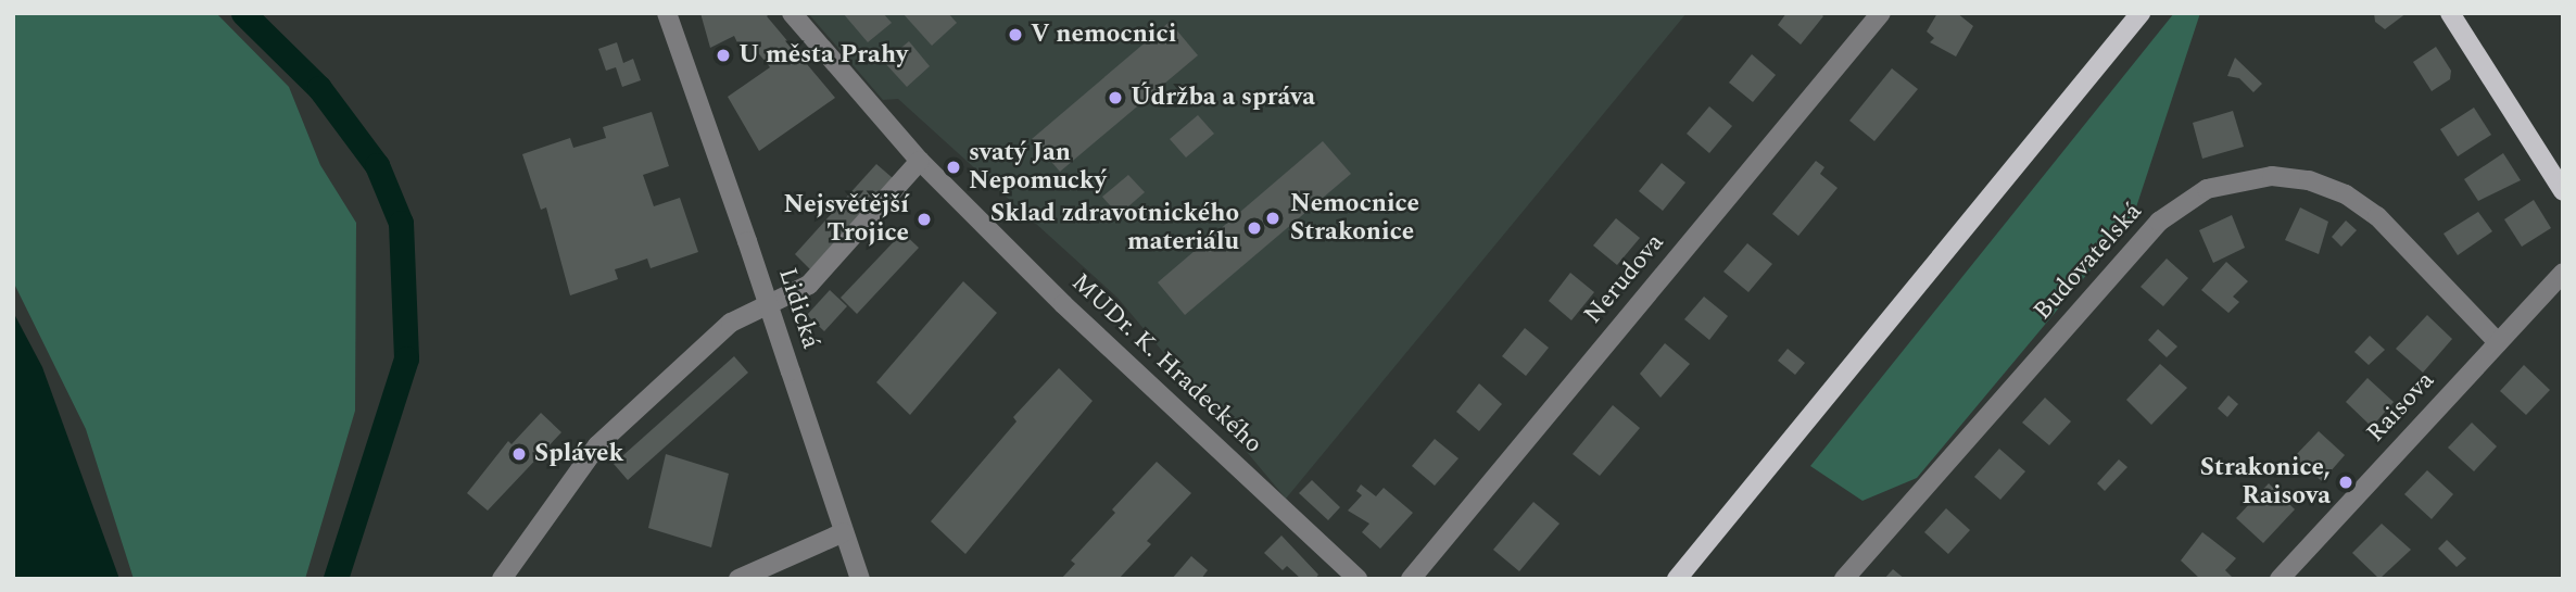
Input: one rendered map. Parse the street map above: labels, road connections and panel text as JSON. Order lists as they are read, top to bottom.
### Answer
{
  "streets": {
    "street": [
      "Budovatelská",
      "Nerudova",
      "Lidická",
      "MUDr. K. Hradeckého",
      "Raisova"
    ]
  },
  "crossings": [
    ["Budovatelská", "Raisova"]
  ],
  "places": [
    "V nemocnici",
    "U města Prahy",
    "Údržba a správa",
    "svatý Jan Nepomucký",
    "Nemocnice Strakonice",
    "Nejsvětější Trojice",
    "Sklad zdravotnického materiálu",
    "Splávek",
    "Strakonice, Raisova"
  ]
}
